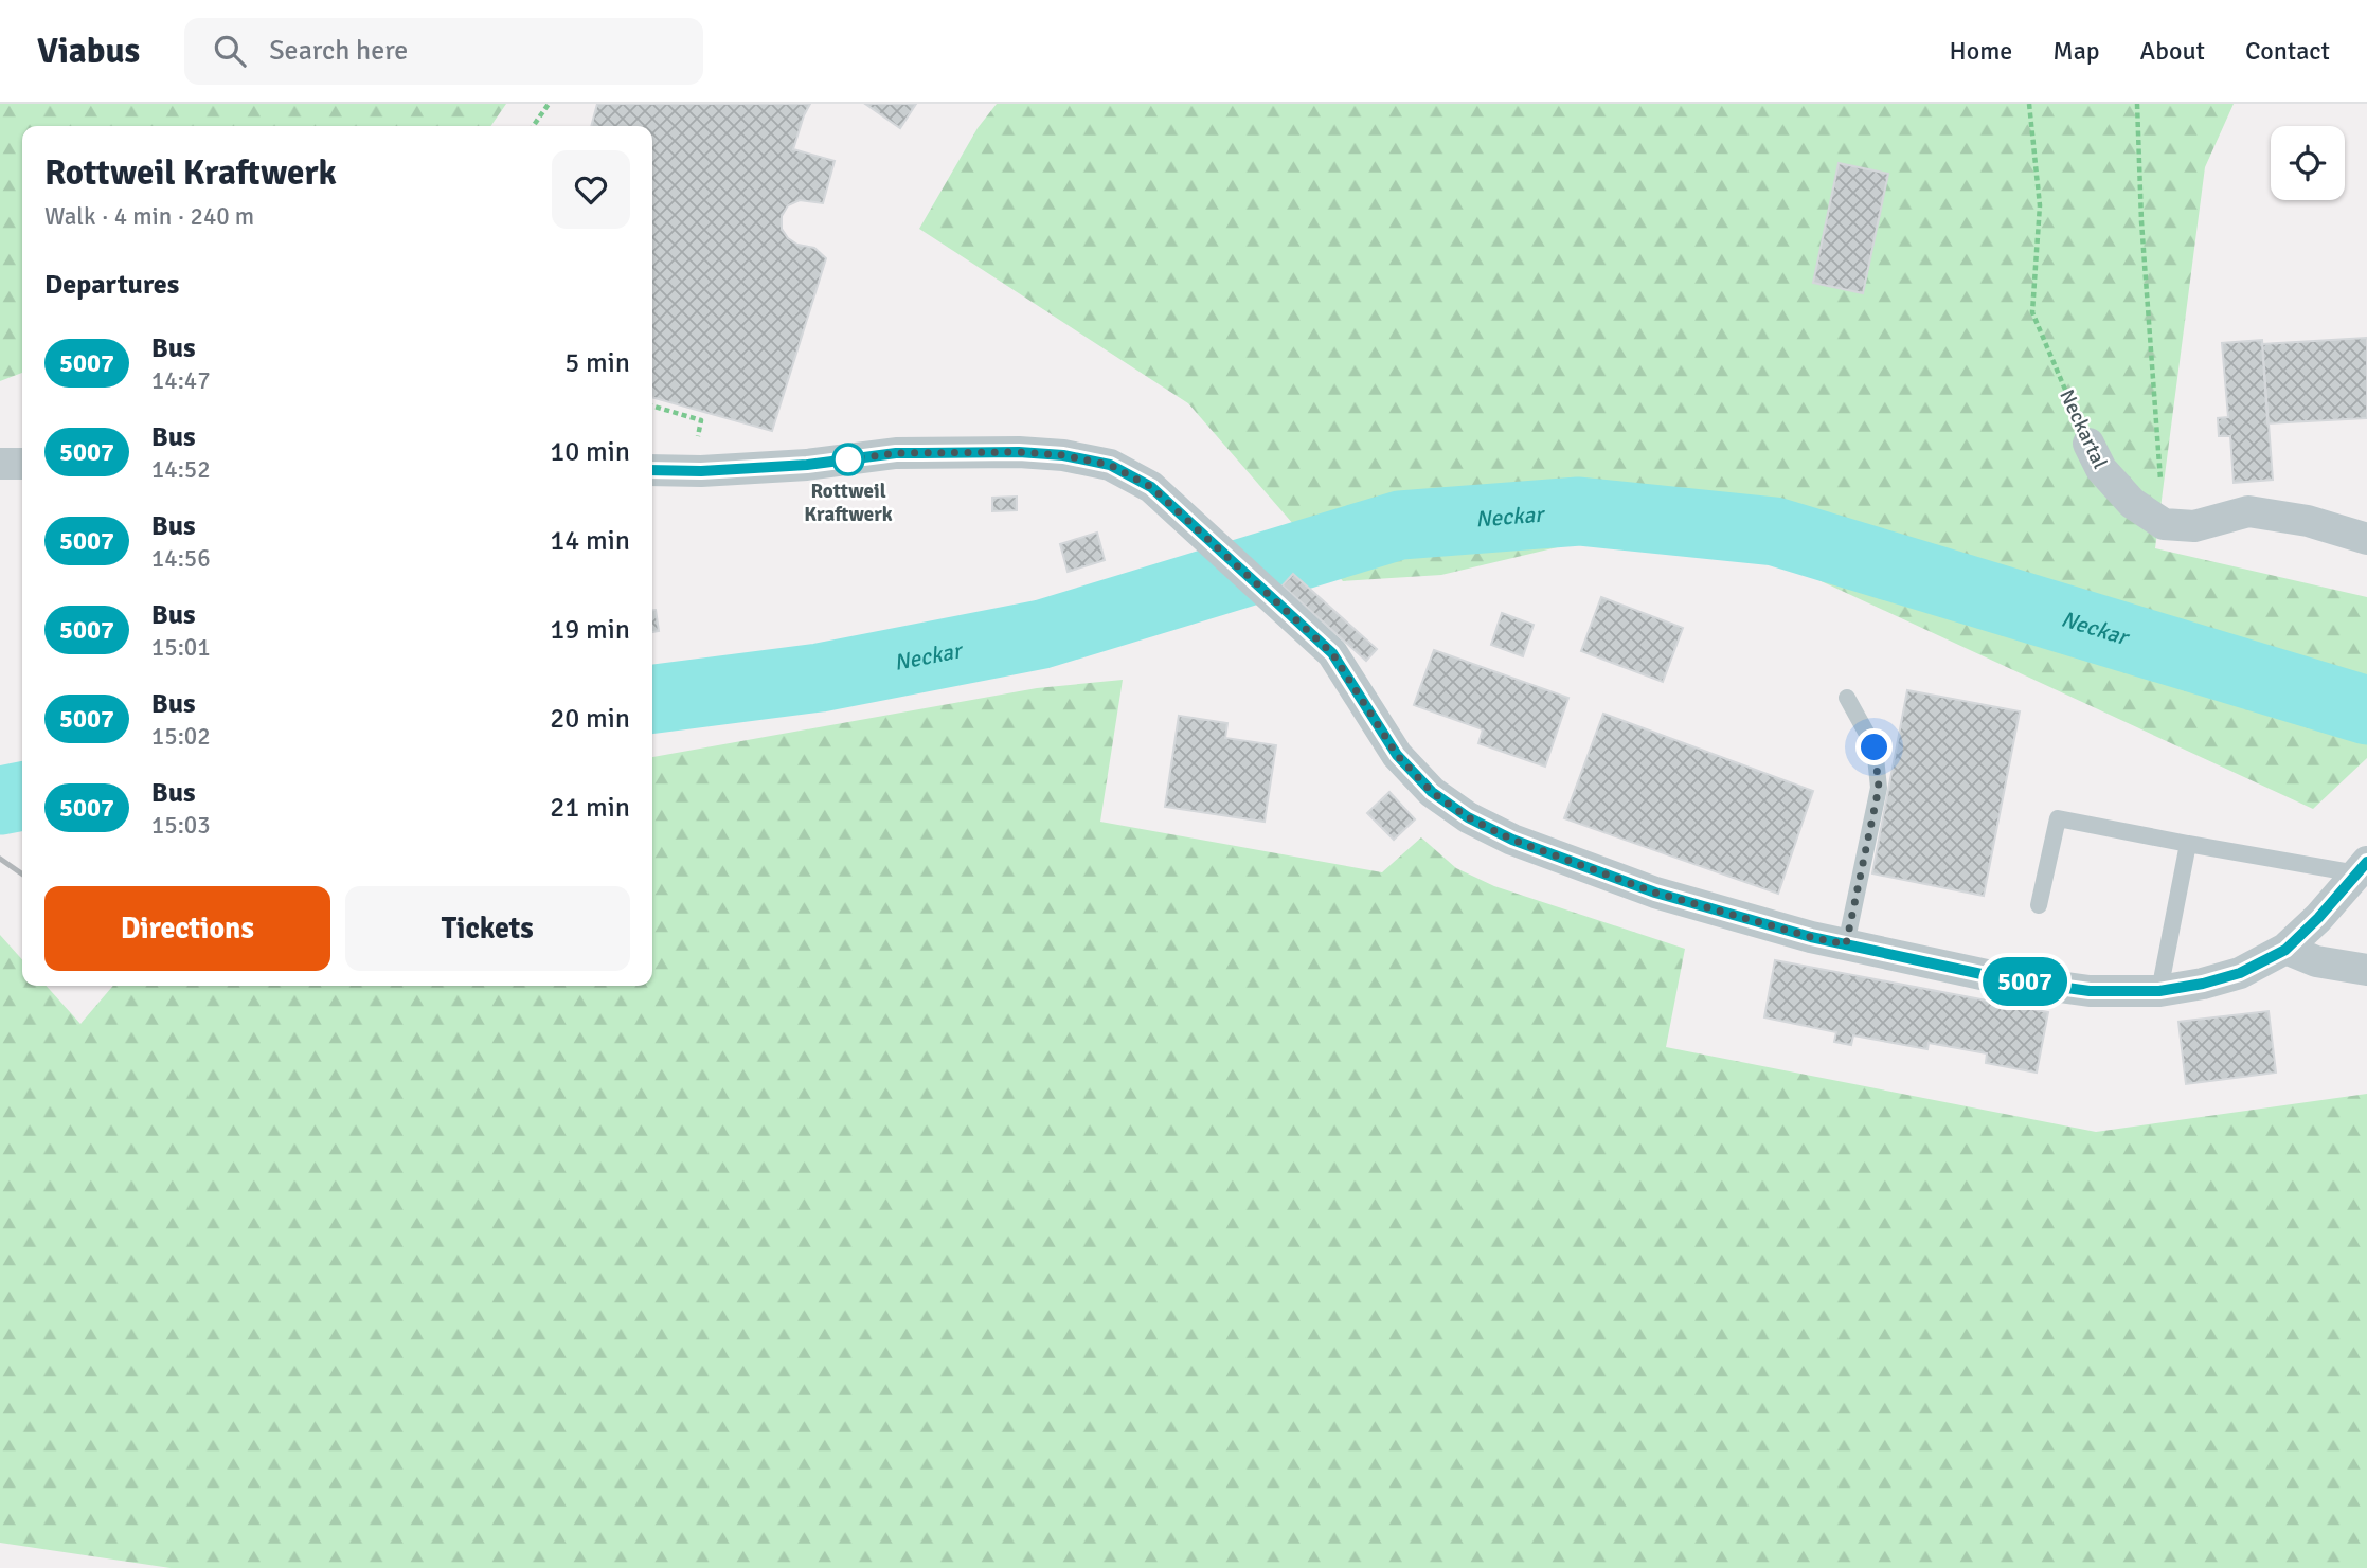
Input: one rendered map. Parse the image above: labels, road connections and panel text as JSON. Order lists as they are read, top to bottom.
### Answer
{
  "streets": {
    "street": ["Neckartal"]
  },
  "water": ["Neckar"],
  "places": ["Rottweil Kraftwerk"],
  "lines": ["bus line 5007"],
  "page": {
    "header": "Viabus",
    "search": "Search here",
    "nav": [
      "Home",
      "Map",
      "About",
      "Contact"
    ],
    "on_map": "5007",
    "heading": [
      ["Rottweil Kraftwerk", "Walk · 4 min · 240 m"],
      "Departures"
    ],
    "list": [
      {
        "mark": "5007",
        "name": "Bus",
        "note": "14:47",
        "value": "5 min"
      },
      {
        "mark": "5007",
        "name": "Bus",
        "note": "14:52",
        "value": "10 min"
      },
      {
        "mark": "5007",
        "name": "Bus",
        "note": "14:56",
        "value": "14 min"
      },
      {
        "mark": "5007",
        "name": "Bus",
        "note": "15:01",
        "value": "19 min"
      },
      {
        "mark": "5007",
        "name": "Bus",
        "note": "15:02",
        "value": "20 min"
      },
      {
        "mark": "5007",
        "name": "Bus",
        "note": "15:03",
        "value": "21 min"
      }
    ],
    "buttons": ["Directions", "Tickets"]
  }
}
